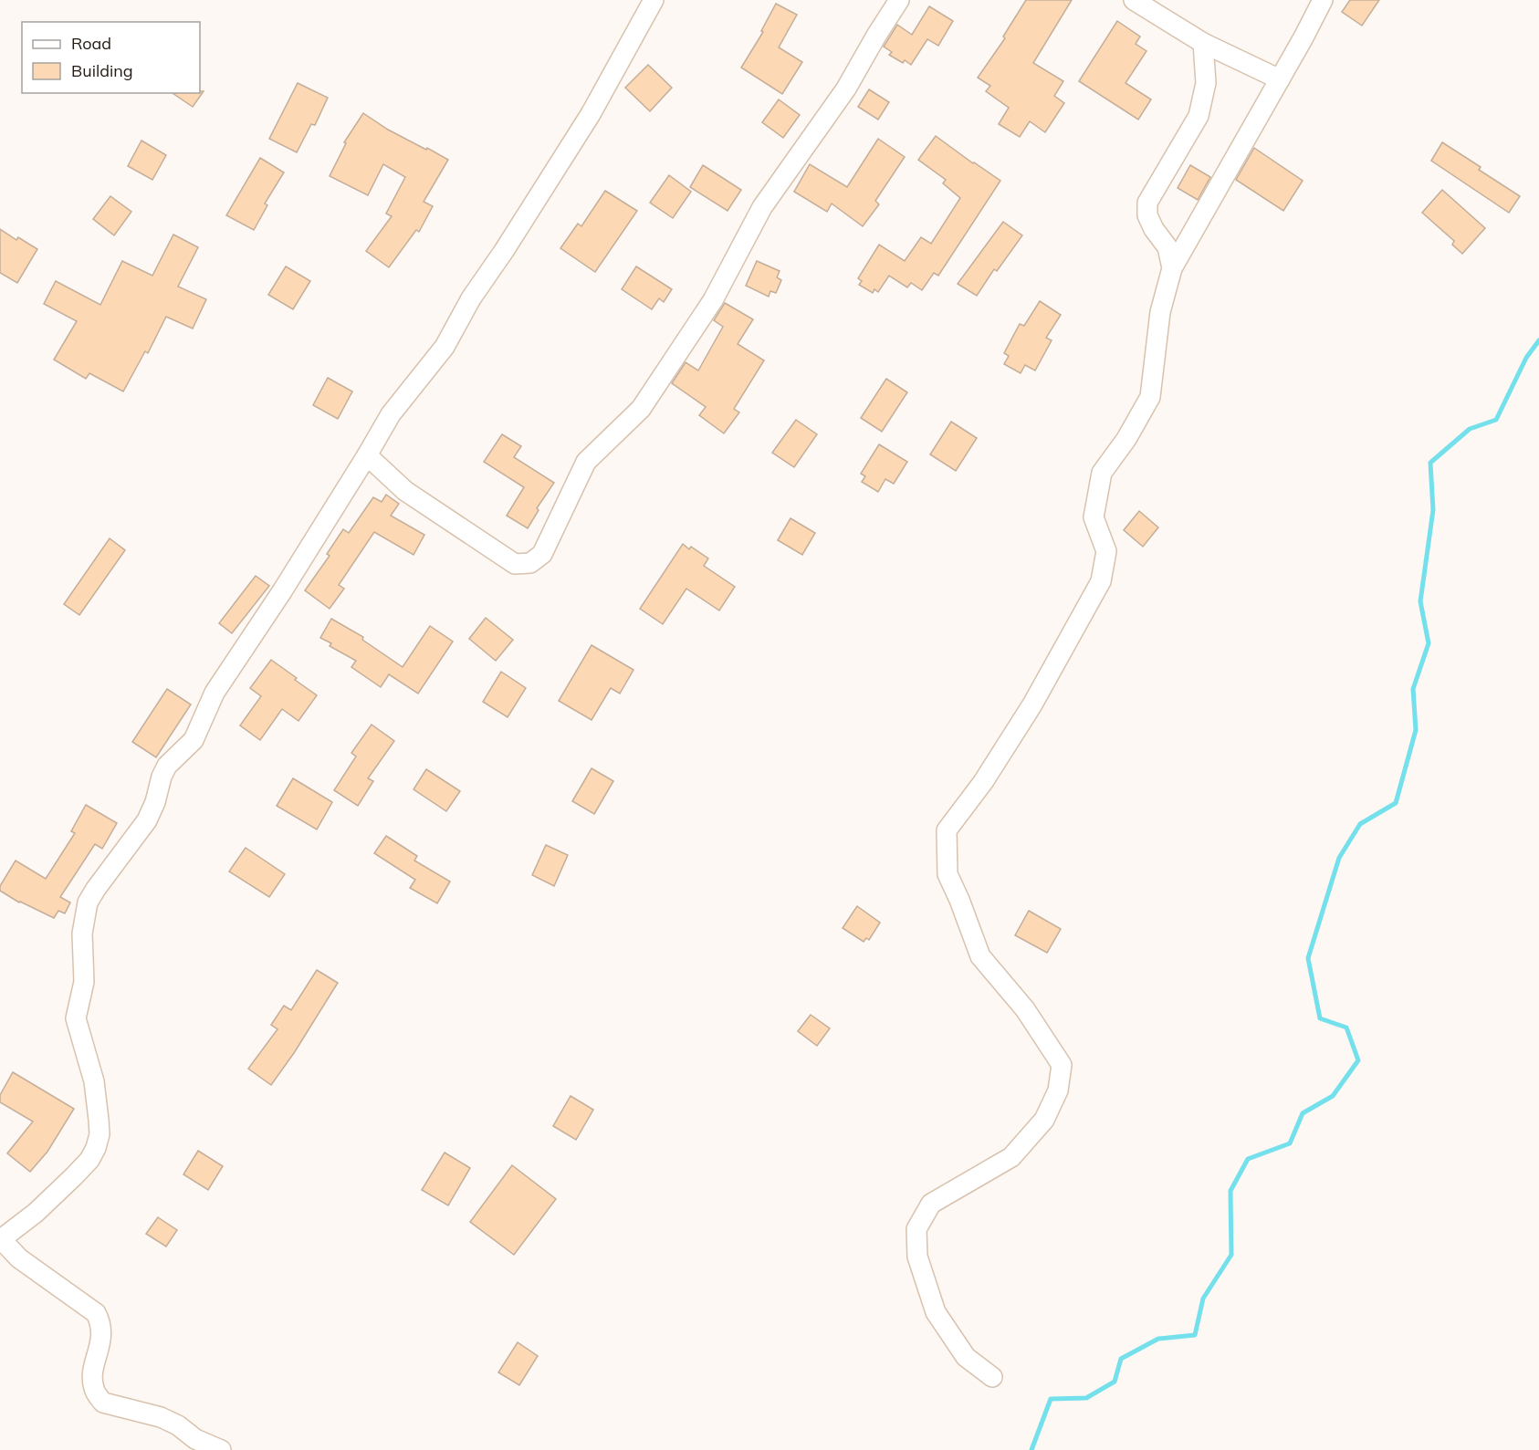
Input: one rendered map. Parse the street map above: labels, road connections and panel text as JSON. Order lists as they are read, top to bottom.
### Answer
{
  "legend": ["Road", "Building"]
}
